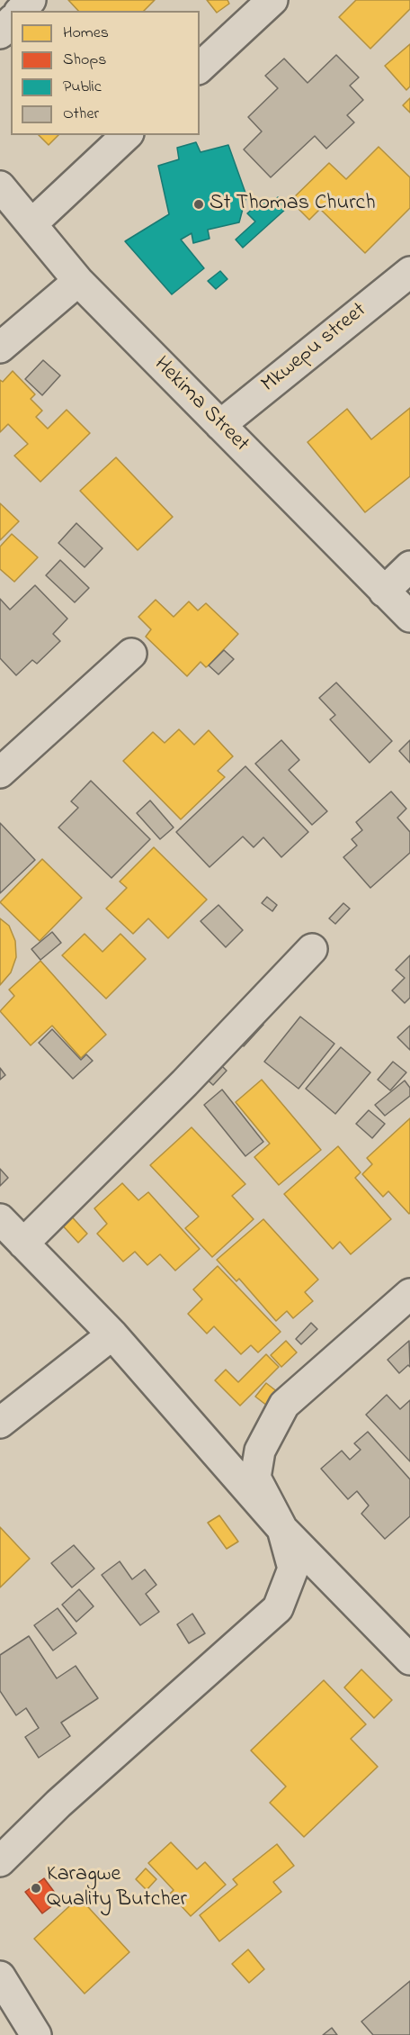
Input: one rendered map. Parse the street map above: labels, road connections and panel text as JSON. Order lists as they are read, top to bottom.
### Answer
{
  "streets": {
    "street": ["Mkwepu street", "Hekima Street"]
  },
  "crossings": [
    ["Mkwepu street", "Hekima Street"]
  ],
  "places": ["St Thomas Church", "Karagwe Quality Butcher"],
  "legend": [
    "Homes",
    "Shops",
    "Public",
    "Other"
  ]
}
